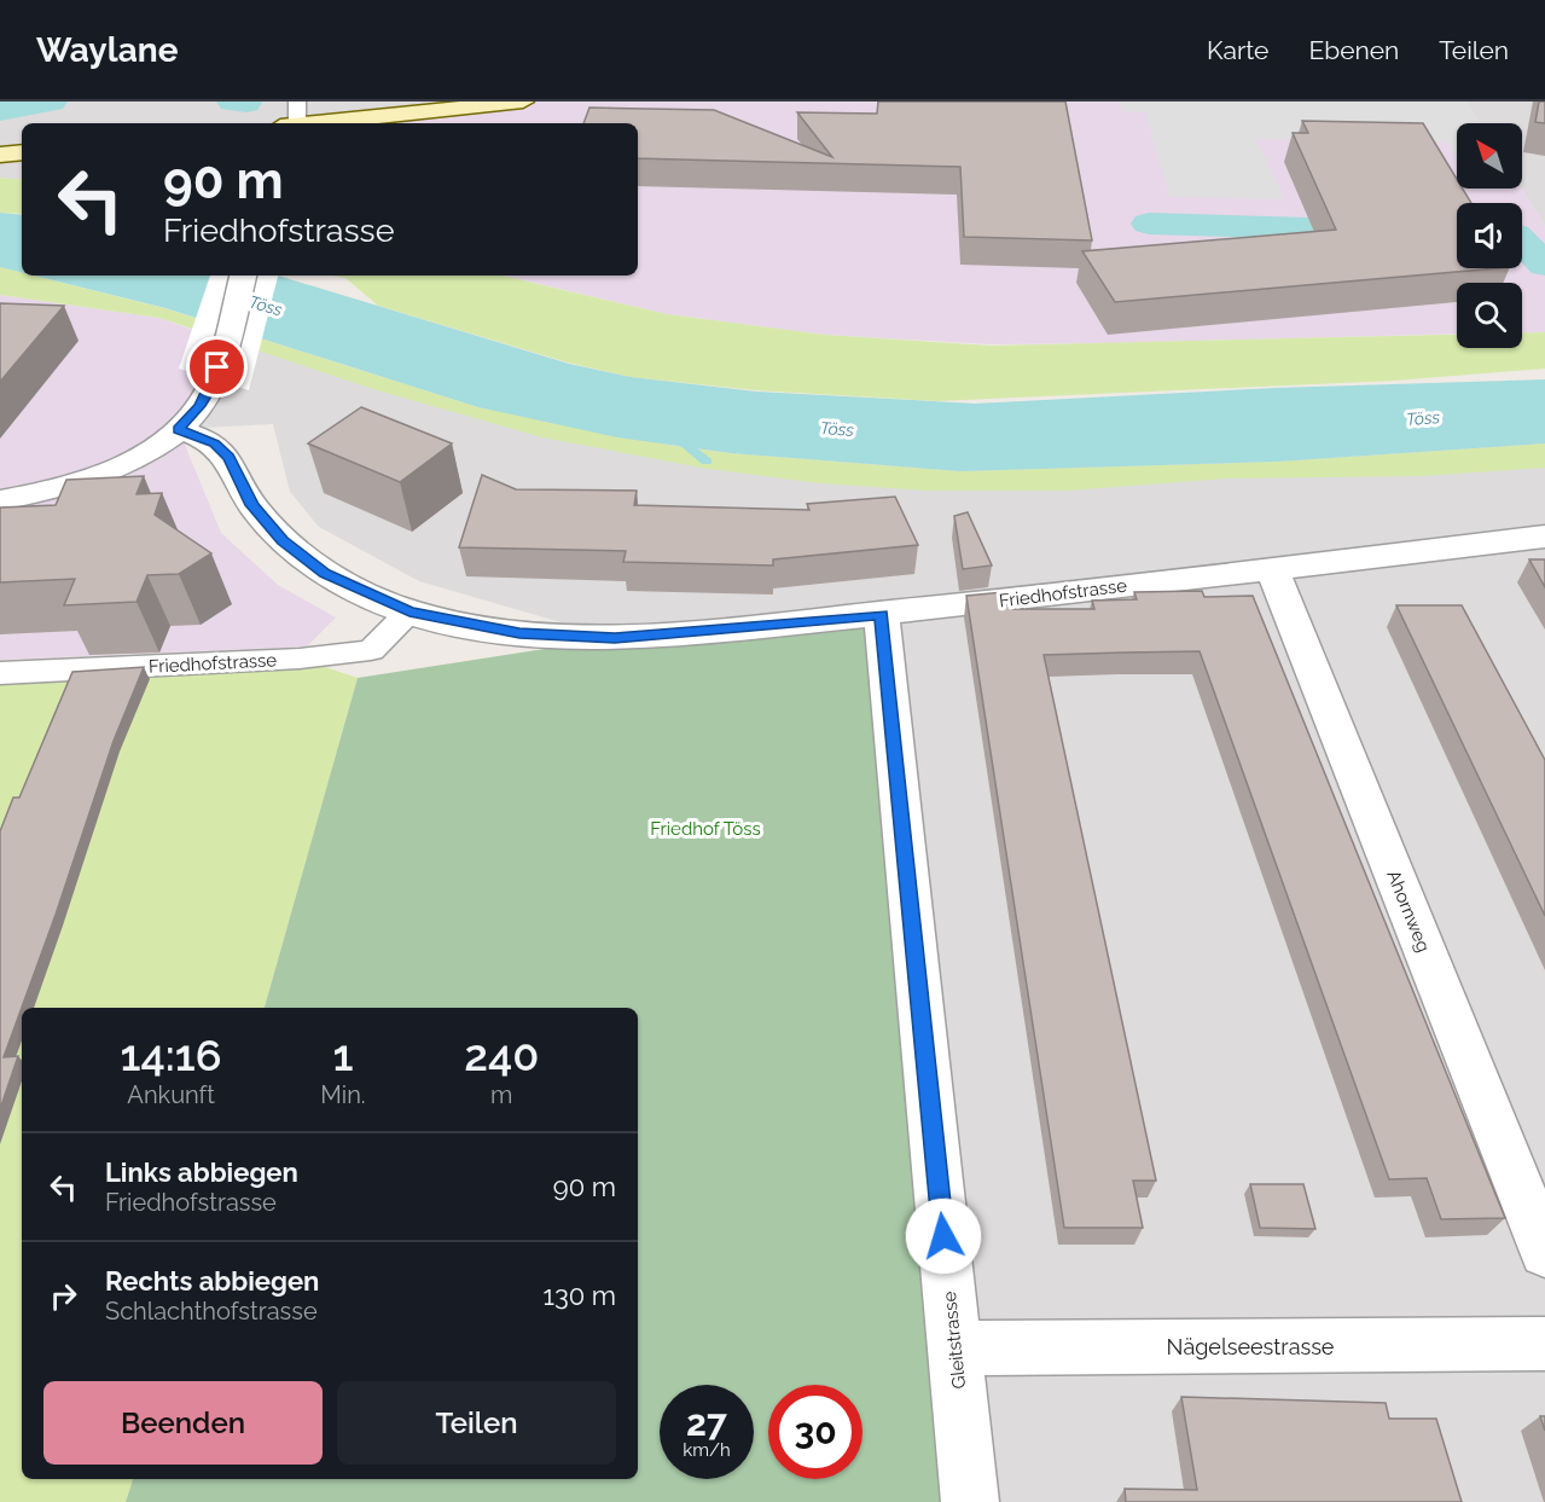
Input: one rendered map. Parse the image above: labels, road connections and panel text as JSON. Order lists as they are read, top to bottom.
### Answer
{
  "streets": {
    "street": [
      "Friedhofstrasse",
      "Ahornweg",
      "Gleitstrasse",
      "Nägelseestrasse"
    ]
  },
  "crossings": [
    ["Friedhofstrasse", "Ahornweg"],
    ["Friedhofstrasse", "Gleitstrasse"],
    ["Gleitstrasse", "Nägelseestrasse"]
  ],
  "water": ["Töss"],
  "parks": ["Friedhof Töss"],
  "north": "top left",
  "page": {
    "header": "Waylane",
    "nav": ["Karte", "Ebenen", "Teilen"],
    "turn": ["90 m", "Friedhofstrasse"],
    "eta": [
      "14:16",
      "Ankunft",
      "1",
      "Min.",
      "240",
      "m"
    ],
    "list": [
      {
        "name": "Links abbiegen",
        "note": "Friedhofstrasse",
        "value": "90 m"
      },
      {
        "name": "Rechts abbiegen",
        "note": "Schlachthofstrasse",
        "value": "130 m"
      }
    ],
    "buttons": ["Beenden", "Teilen"],
    "speed": "27 km/h",
    "limit": "30"
  }
}
